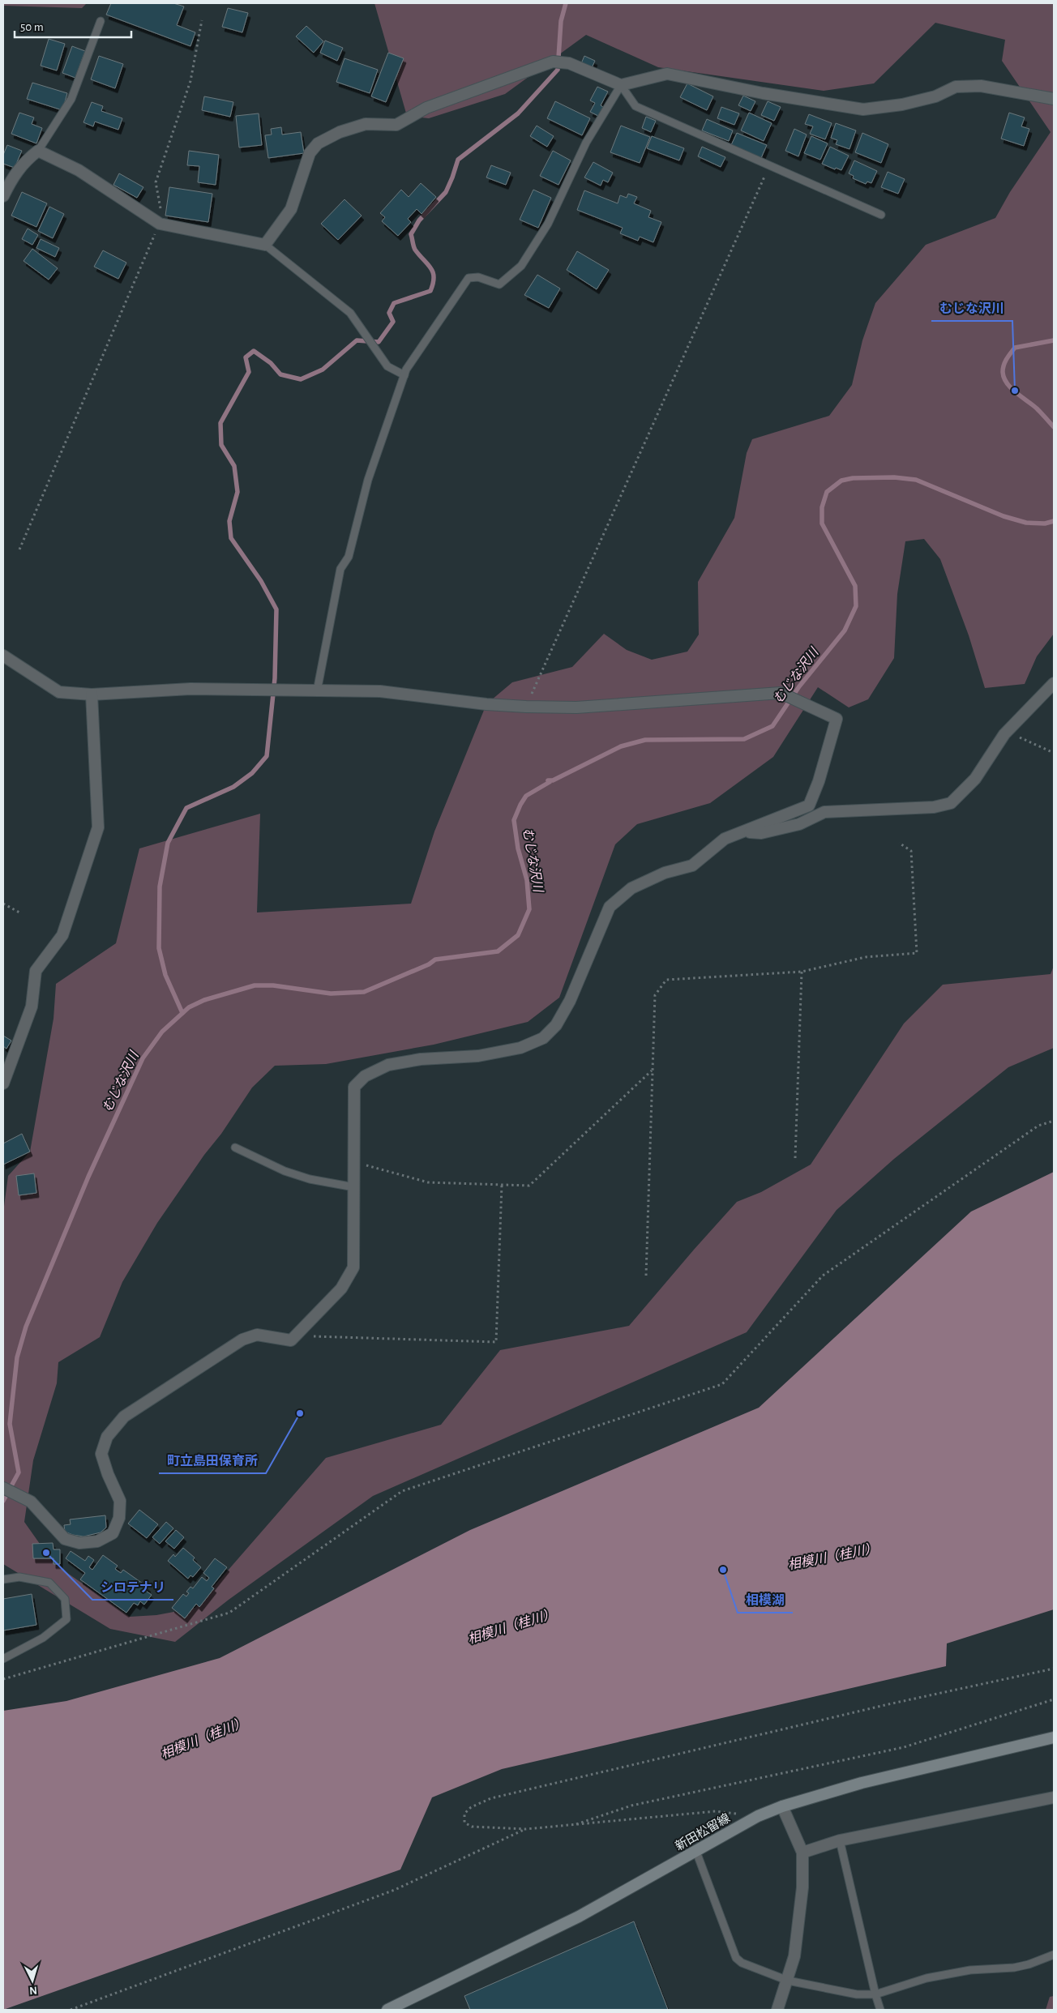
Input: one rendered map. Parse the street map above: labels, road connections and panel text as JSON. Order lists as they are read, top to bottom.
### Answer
{
  "streets": {
    "main road": ["新田松留線"]
  },
  "water": ["むじな沢川", "相模川（桂川）"],
  "places": [
    "むじな沢川",
    "町立島田保育所",
    "シロテナリ",
    "相模湖"
  ],
  "scale_bar": "50 m",
  "north": "bottom"
}
